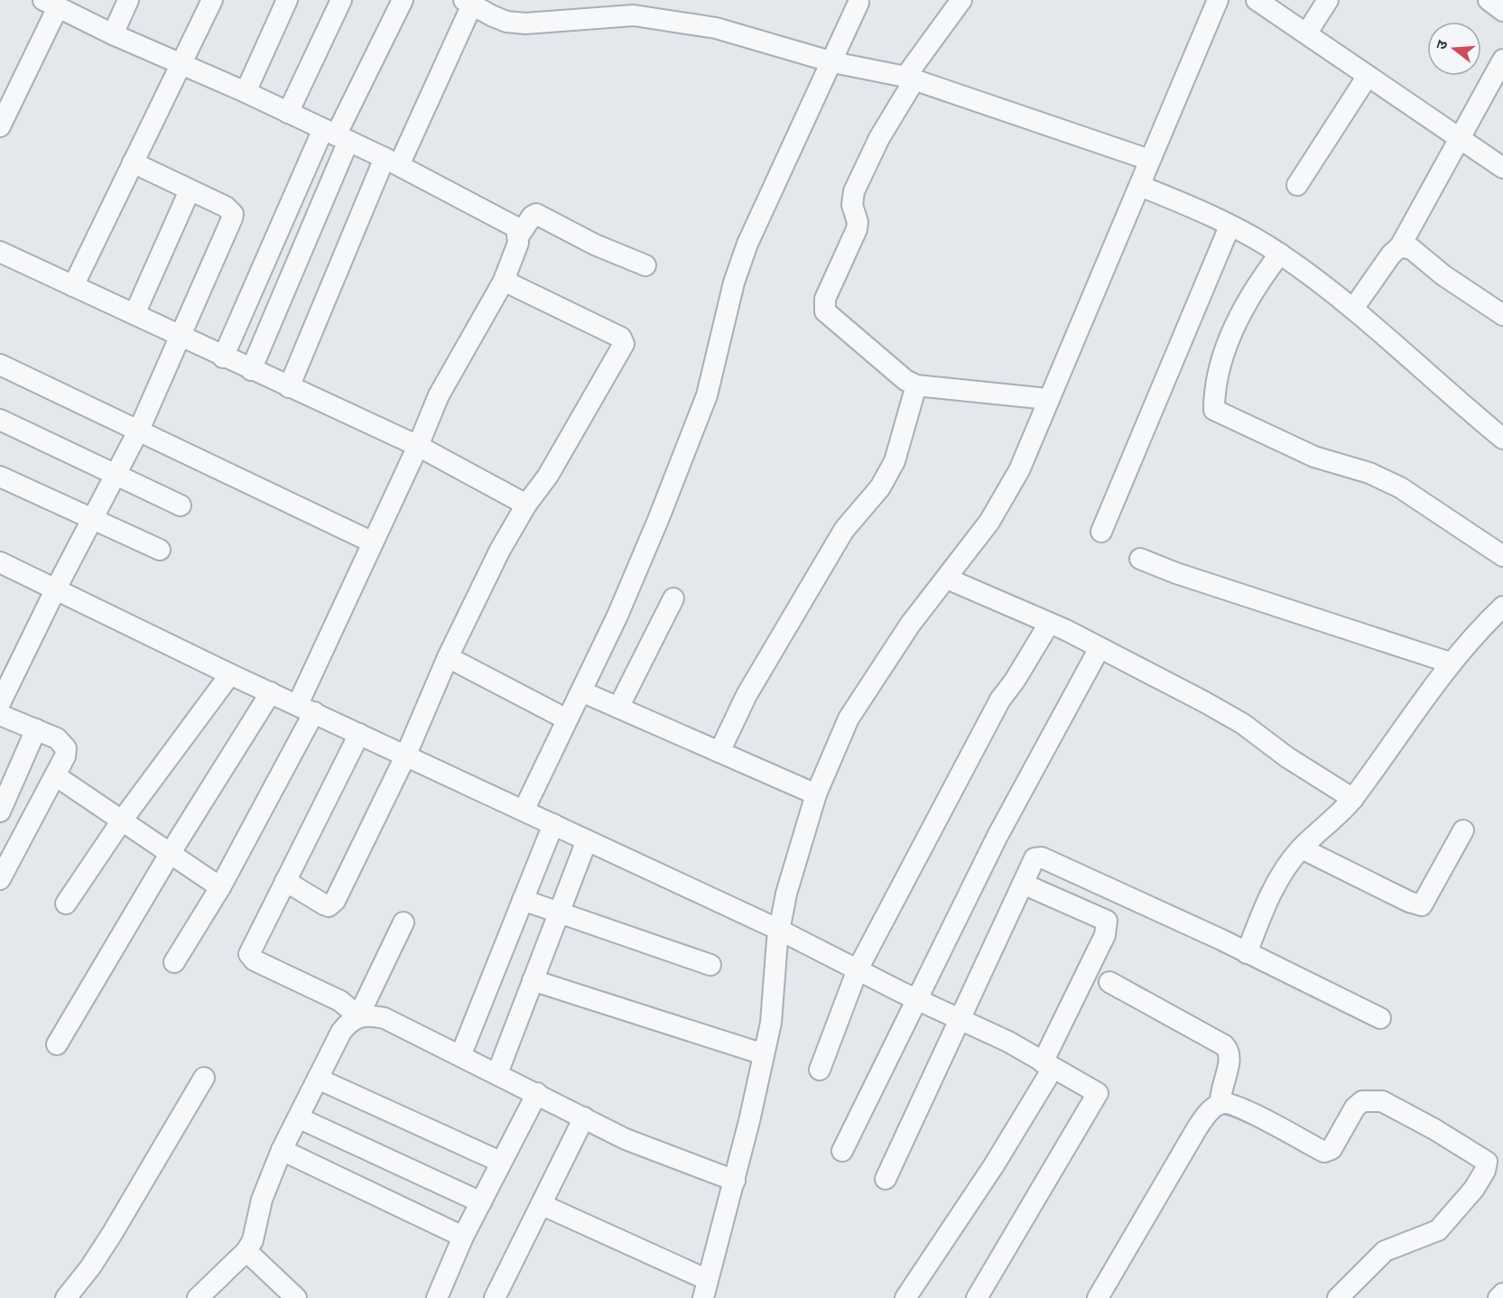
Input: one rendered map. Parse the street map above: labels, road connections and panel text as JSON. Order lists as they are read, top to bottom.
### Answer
{
  "north": "left"
}
